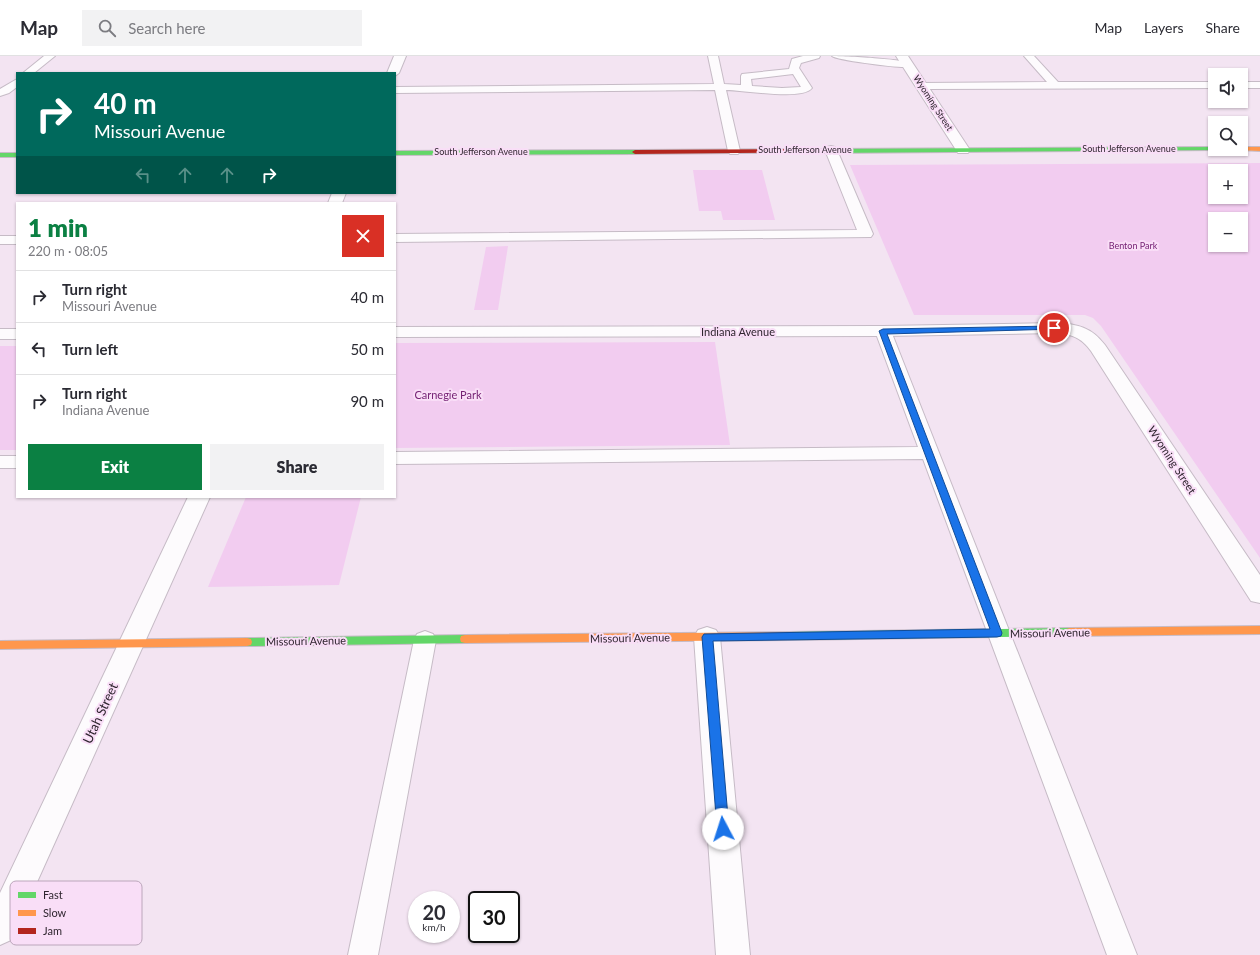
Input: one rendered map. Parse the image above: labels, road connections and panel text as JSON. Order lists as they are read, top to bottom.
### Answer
{
  "streets": {
    "main road": ["South Jefferson Avenue", "Missouri Avenue"],
    "street": ["Wyoming Street", "Indiana Avenue", "Utah Street"]
  },
  "crossings": [
    ["Wyoming Street", "South Jefferson Avenue"],
    ["Wyoming Street", "Indiana Avenue"],
    ["Missouri Avenue", "Utah Street"]
  ],
  "parks": ["Benton Park", "Carnegie Park"],
  "legend": ["Fast", "Slow", "Jam"],
  "page": {
    "header": "Map",
    "search": "Search here",
    "nav": ["Map", "Layers", "Share"],
    "map_buttons": ["+", "−"],
    "turn": ["40 m", "Missouri Avenue"],
    "heading": ["1 min", "220 m · 08:05"],
    "list": [
      {
        "name": "Turn right",
        "note": "Missouri Avenue",
        "value": "40 m"
      },
      {
        "name": "Turn left",
        "value": "50 m"
      },
      {
        "name": "Turn right",
        "note": "Indiana Avenue",
        "value": "90 m"
      }
    ],
    "buttons": ["Exit", "Share"],
    "speed": "20 km/h",
    "limit": "30"
  }
}
